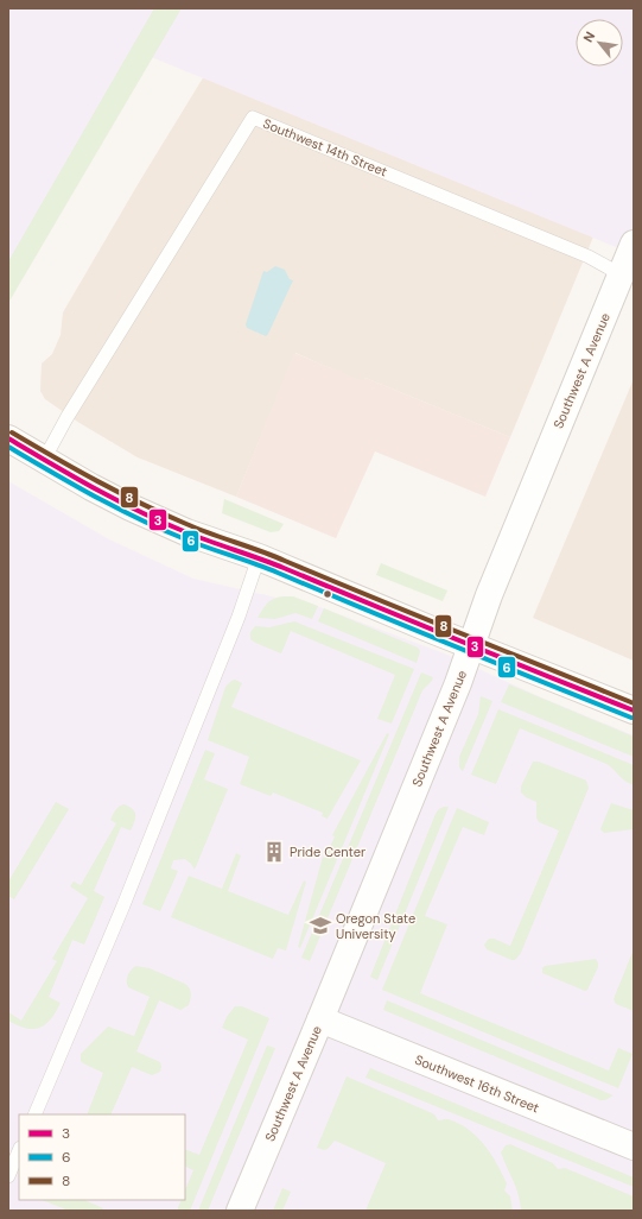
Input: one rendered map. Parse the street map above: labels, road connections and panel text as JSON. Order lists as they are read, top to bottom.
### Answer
{
  "streets": {
    "street": ["Southwest A Avenue", "Southwest 16th Street"],
    "lane": ["Southwest 14th Street"]
  },
  "crossings": [
    ["Southwest 14th Street", "Southwest A Avenue"],
    ["Southwest A Avenue", "Southwest 16th Street"]
  ],
  "places": {
    "building": ["Pride Center"],
    "school or university": ["Oregon State University"]
  },
  "lines": ["transit line 8", "transit line 3", "transit line 6"],
  "legend": ["3", "6", "8"],
  "north": "top left"
}
